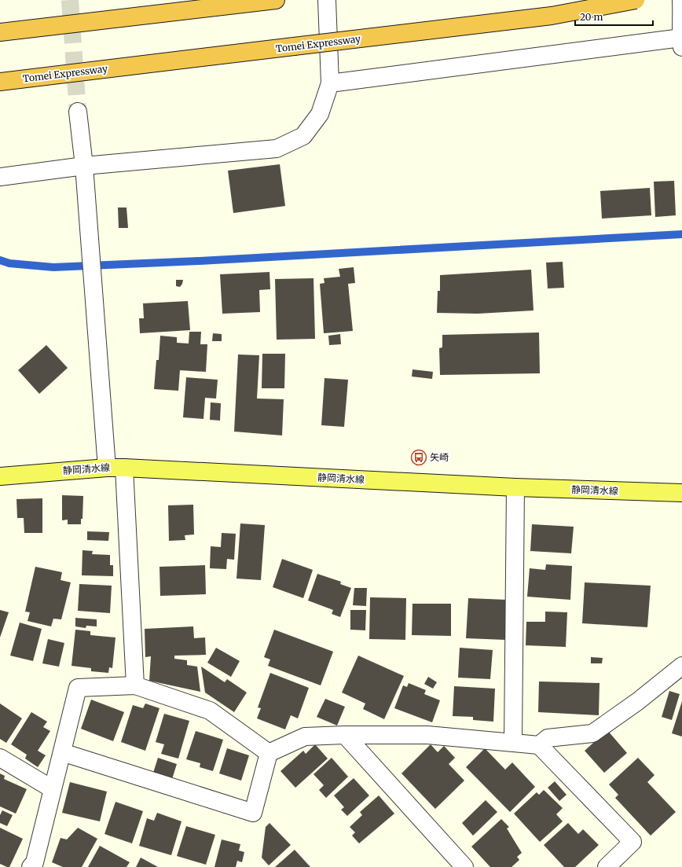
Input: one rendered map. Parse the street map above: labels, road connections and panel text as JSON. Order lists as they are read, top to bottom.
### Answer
{
  "streets": {
    "highway": ["Tomei Expressway"],
    "main road": ["静岡清水線"]
  },
  "places": {
    "bus stop": ["矢崎"]
  },
  "scale_bar": "20 m"
}
